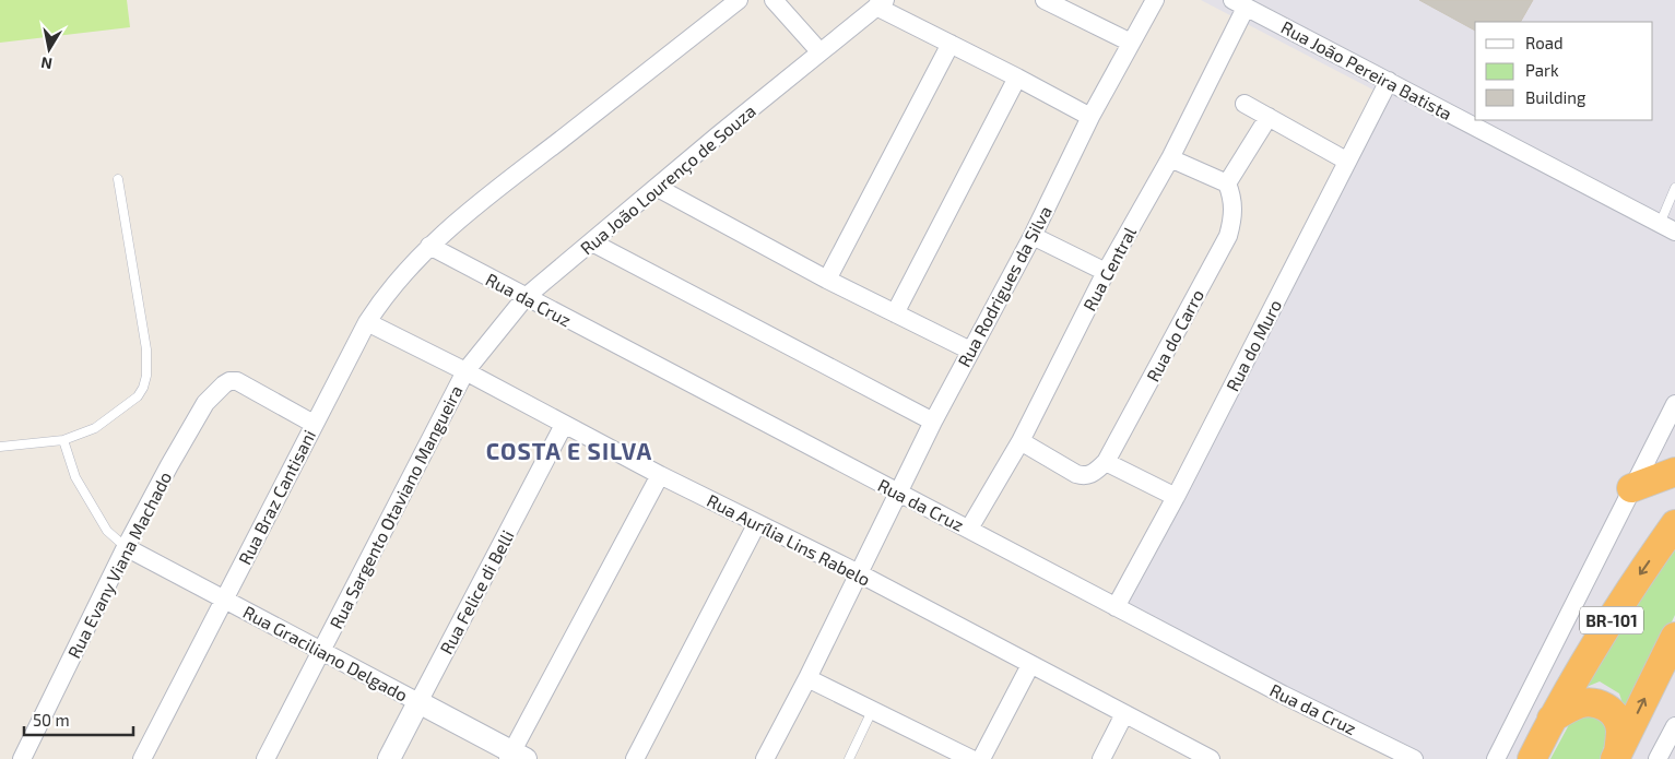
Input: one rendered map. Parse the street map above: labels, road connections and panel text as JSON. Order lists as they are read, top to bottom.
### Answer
{
  "streets": {
    "highway": ["BR-101"],
    "street": [
      "Rua João Pereira Batista",
      "Rua João Lourenço de Souza",
      "Rua Central",
      "Rua Rodrigues da Silva",
      "Rua da Cruz",
      "Rua do Carro",
      "Rua do Muro",
      "Rua Braz Cantisani",
      "Rua Sargento Otaviano Mangueira",
      "Rua Aurília Lins Rabelo",
      "Rua Evany Viana Machado",
      "Rua Felice di Belli",
      "Rua Graciliano Delgado"
    ]
  },
  "crossings": [
    ["Rua João Pereira Batista", "Rua Central"],
    ["Rua João Pereira Batista", "Rua do Muro"],
    ["Rua João Lourenço de Souza", "Rua da Cruz"],
    ["Rua João Lourenço de Souza", "Rua Sargento Otaviano Mangueira"],
    ["Rua João Lourenço de Souza", "Rua Aurília Lins Rabelo"],
    ["Rua Central", "Rua da Cruz"],
    ["Rua Central", "Rua do Carro"],
    ["Rua Rodrigues da Silva", "Rua da Cruz"],
    ["Rua Rodrigues da Silva", "Rua Aurília Lins Rabelo"],
    ["Rua da Cruz", "Rua do Muro"],
    ["Rua da Cruz", "Rua Braz Cantisani"],
    ["Rua Braz Cantisani", "Rua Aurília Lins Rabelo"],
    ["Rua Braz Cantisani", "Rua Evany Viana Machado"],
    ["Rua Braz Cantisani", "Rua Graciliano Delgado"],
    ["Rua Sargento Otaviano Mangueira", "Rua Aurília Lins Rabelo"],
    ["Rua Sargento Otaviano Mangueira", "Rua Graciliano Delgado"],
    ["Rua Aurília Lins Rabelo", "Rua Felice di Belli"],
    ["Rua Evany Viana Machado", "Rua Graciliano Delgado"],
    ["Rua Felice di Belli", "Rua Graciliano Delgado"]
  ],
  "districts": ["COSTA E SILVA"],
  "legend": ["Road", "Park", "Building"],
  "scale_bar": "50 m",
  "north": "bottom"
}
